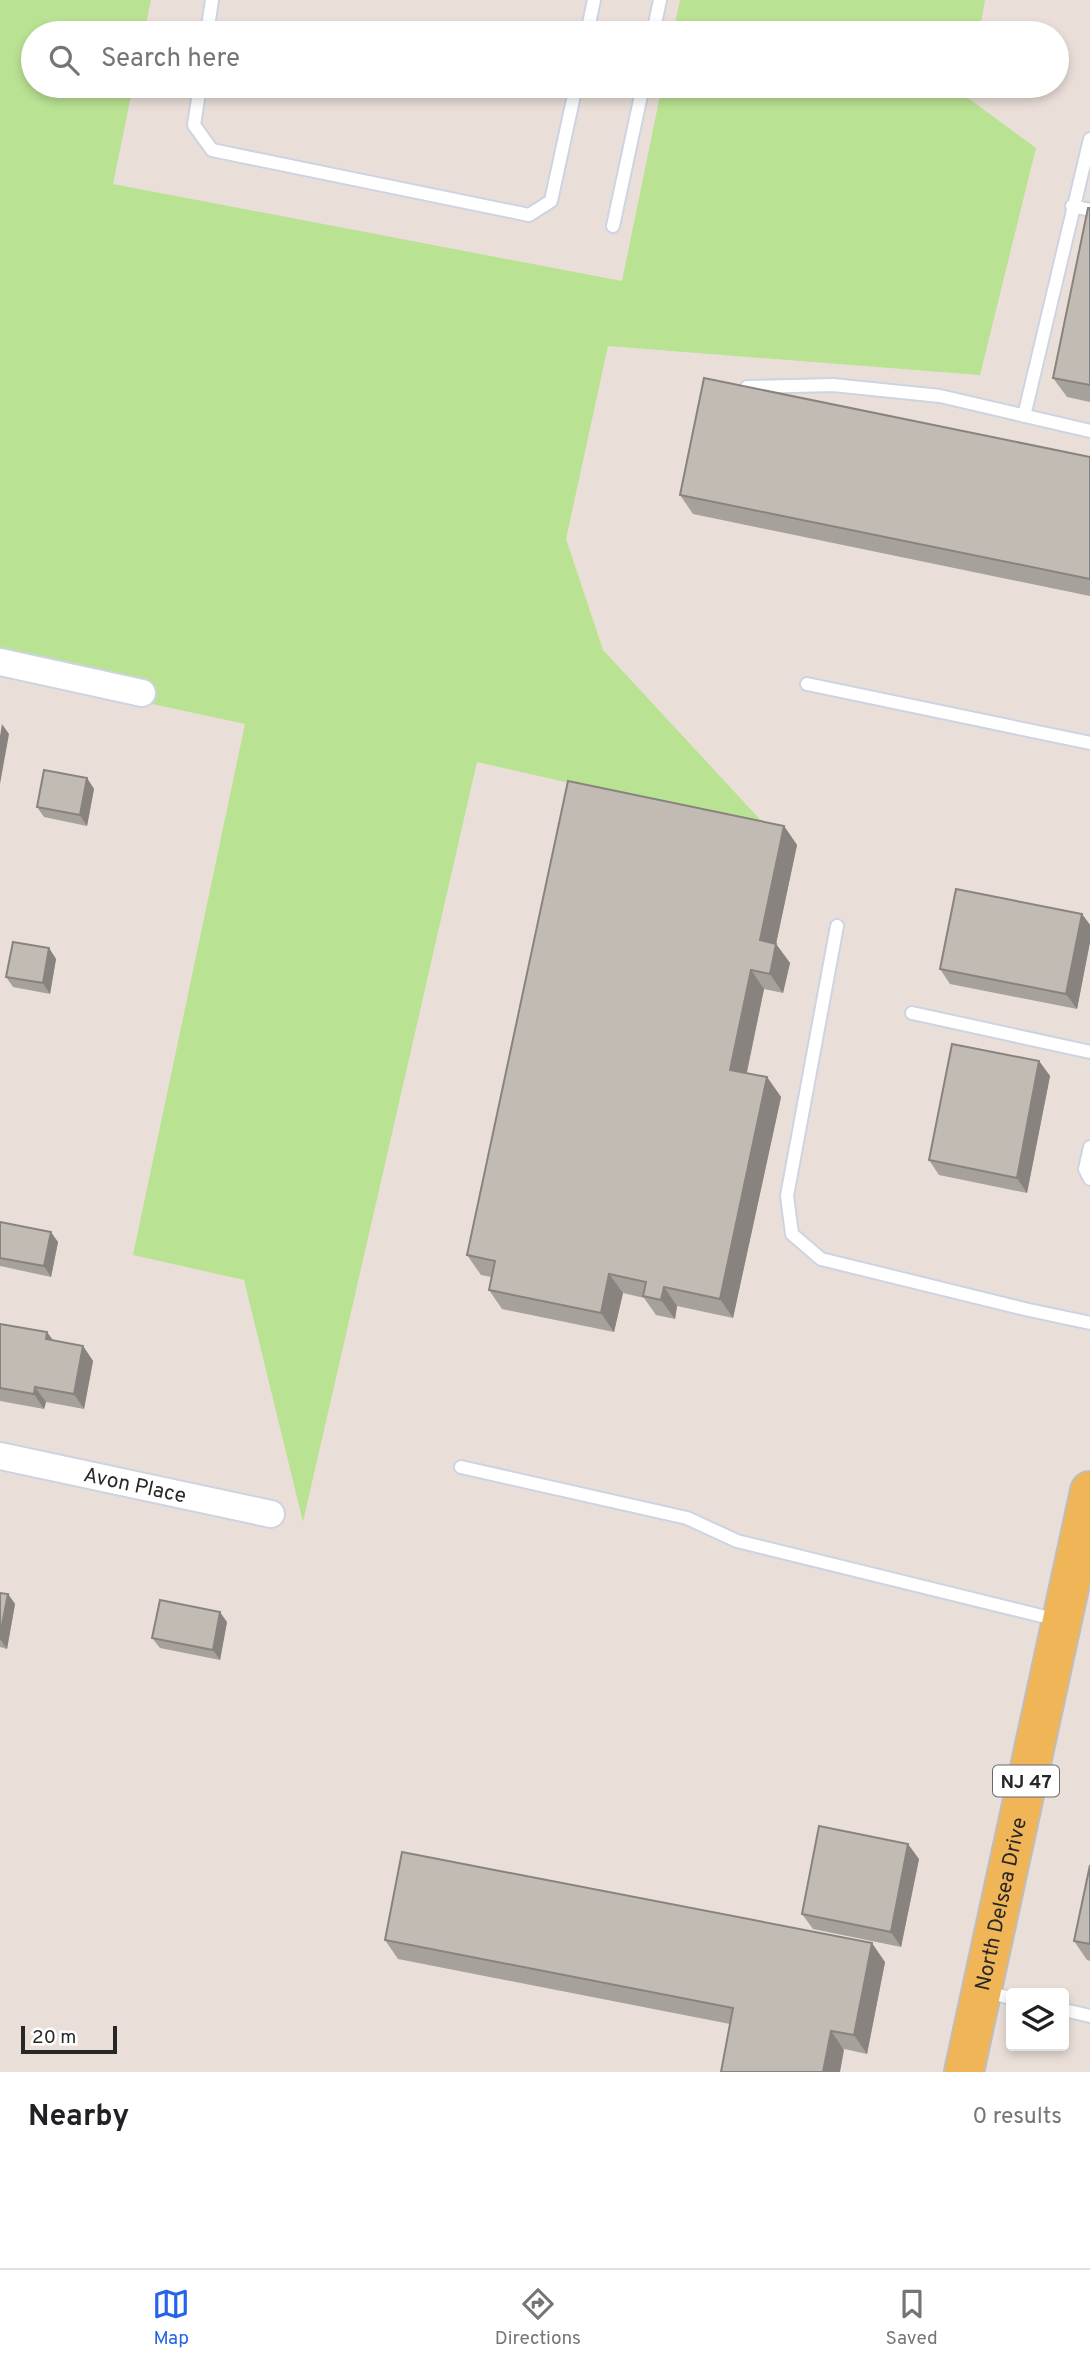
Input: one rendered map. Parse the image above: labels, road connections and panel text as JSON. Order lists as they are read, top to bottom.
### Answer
{
  "streets": {
    "main road": ["NJ 47", "North Delsea Drive"],
    "street": ["Avon Place"]
  },
  "scale_bar": "20 m",
  "page": {
    "search": "Search here",
    "scale": "20 m",
    "heading": ["Nearby", "0 results"],
    "nav": ["Map", "Directions", "Saved"]
  }
}
